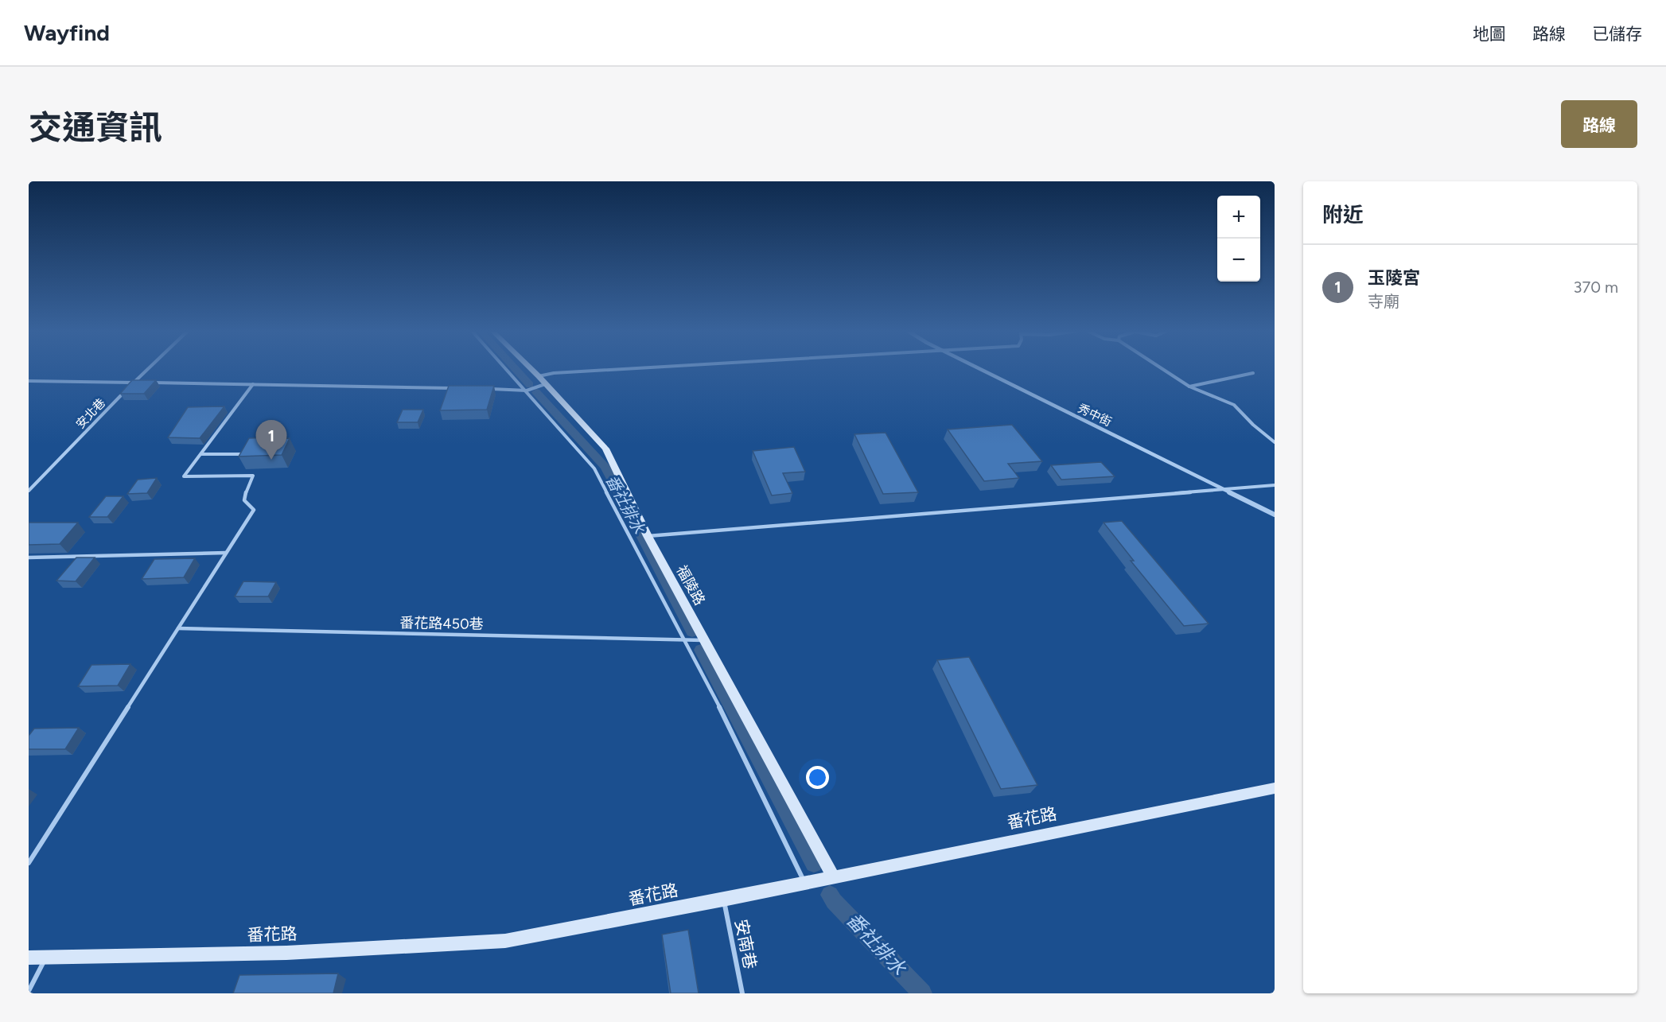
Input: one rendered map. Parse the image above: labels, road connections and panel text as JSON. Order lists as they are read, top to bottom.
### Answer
{
  "streets": {
    "main road": ["福陵路", "番花路"],
    "street": ["秀中街"],
    "lane": ["安北巷", "番花路450巷", "安南巷"]
  },
  "crossings": [
    ["福陵路", "番花路450巷"],
    ["福陵路", "番花路"],
    ["番花路", "安南巷"]
  ],
  "water": ["番社排水"],
  "page": {
    "header": "Wayfind",
    "nav": ["地圖", "路線", "已儲存"],
    "title": "交通資訊",
    "buttons": "路線",
    "heading": "附近",
    "map_buttons": ["+", "−"],
    "list": [
      {
        "mark": "1",
        "name": "玉陵宮",
        "note": "寺廟",
        "value": "370 m"
      }
    ],
    "pins": "1"
  }
}
